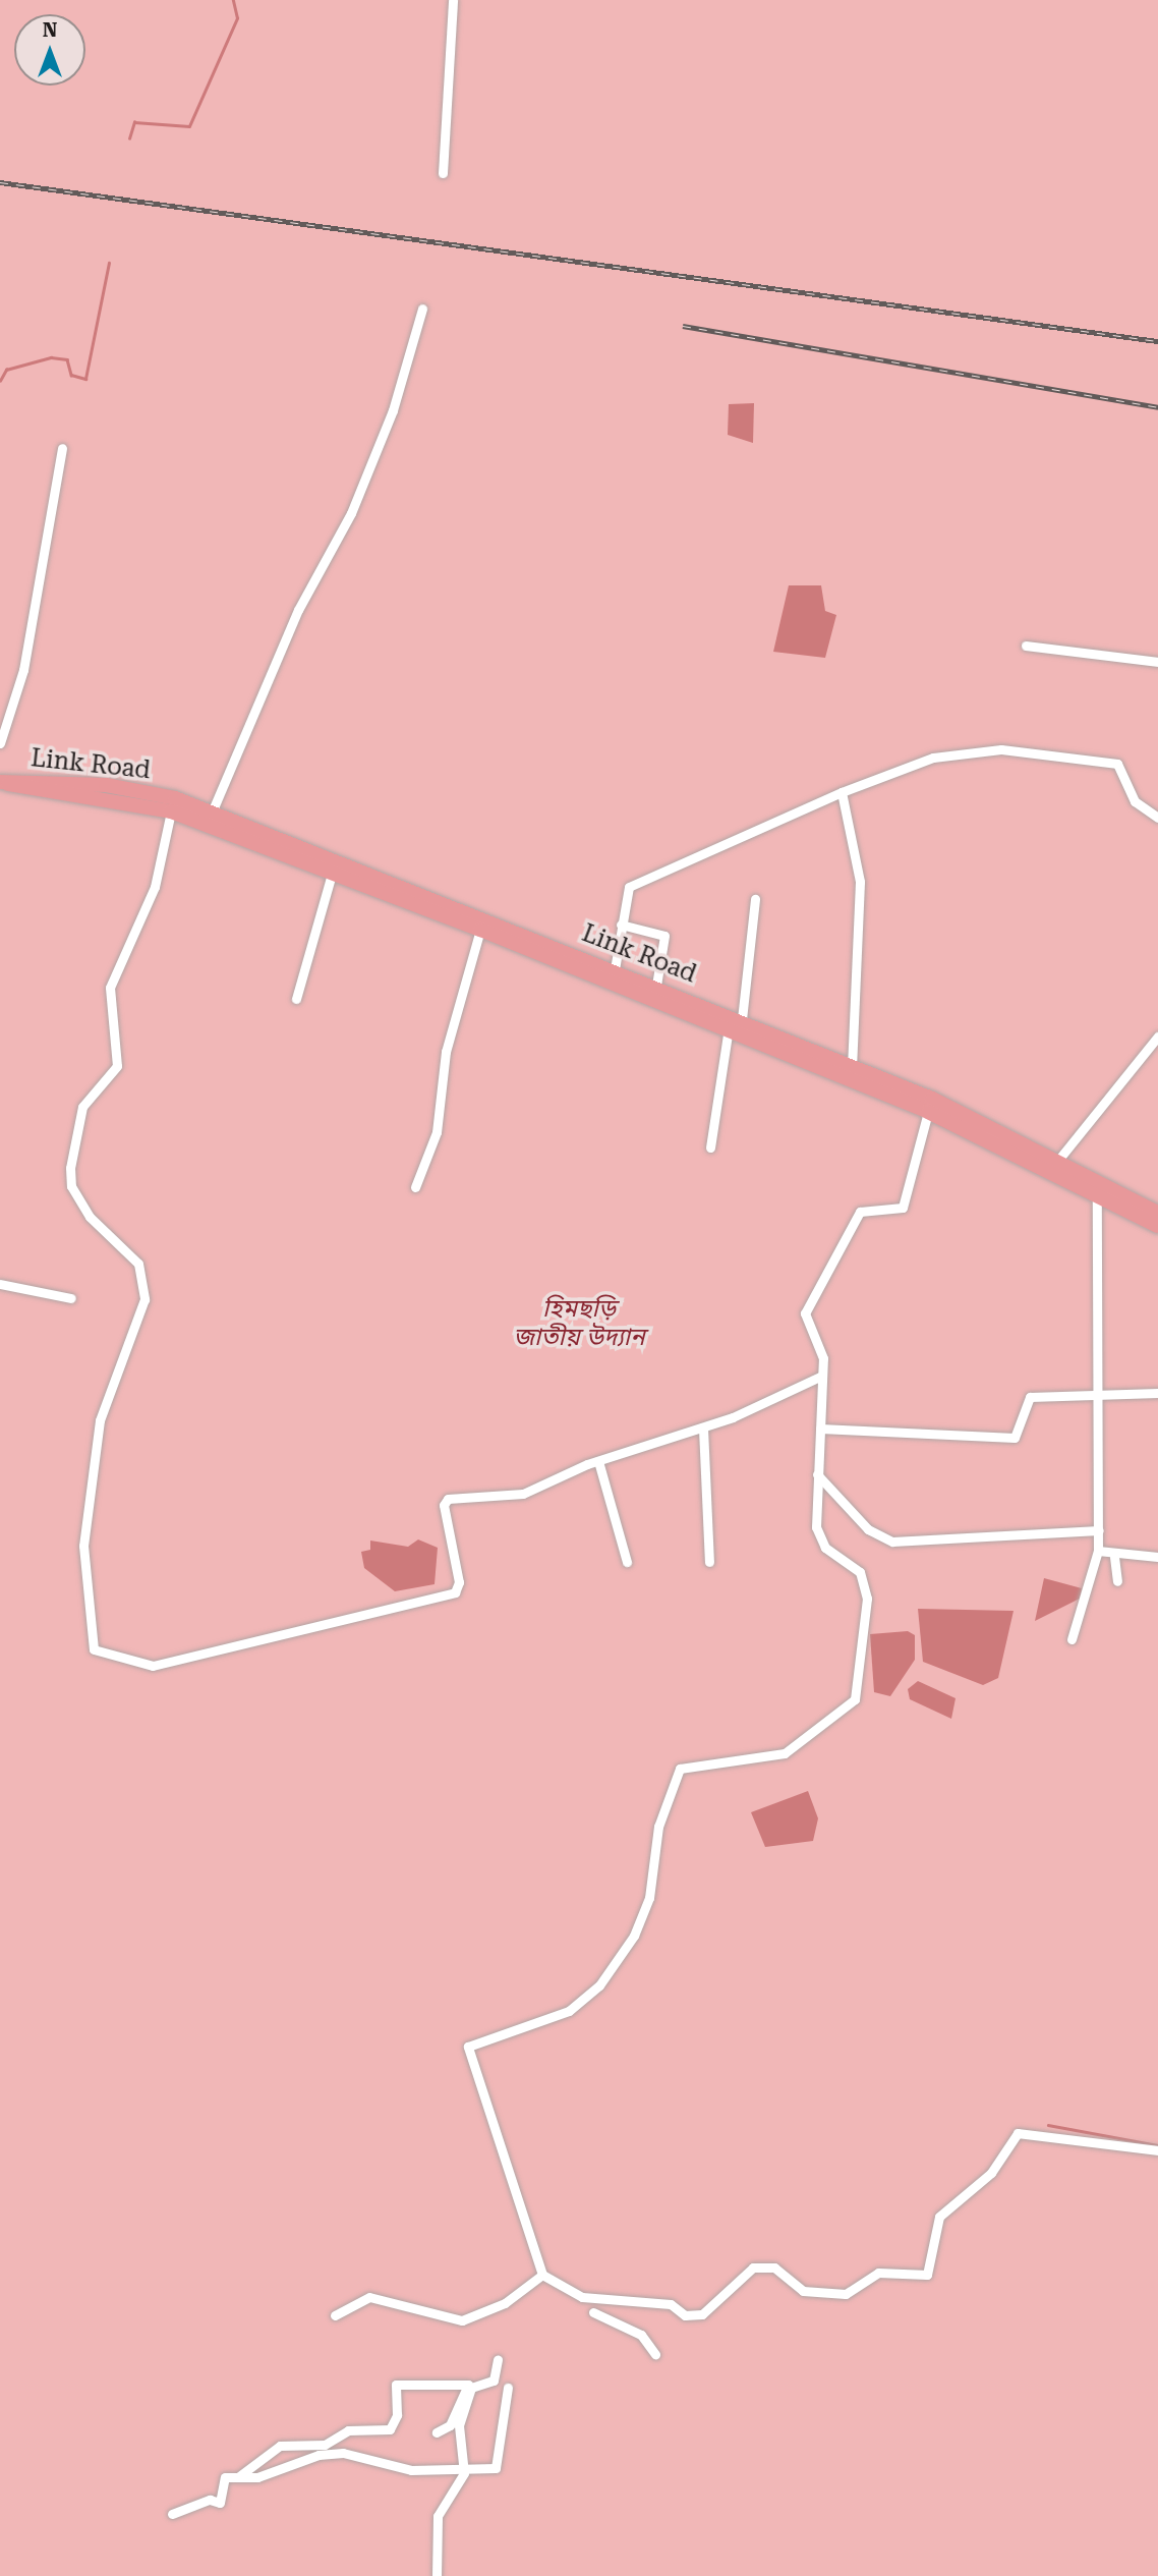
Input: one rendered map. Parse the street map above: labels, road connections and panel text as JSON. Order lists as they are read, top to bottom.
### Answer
{
  "streets": {
    "highway": ["Link Road"]
  },
  "parks": ["হিমছড়ি জাতীয় উদ্যান"],
  "north": "top"
}
